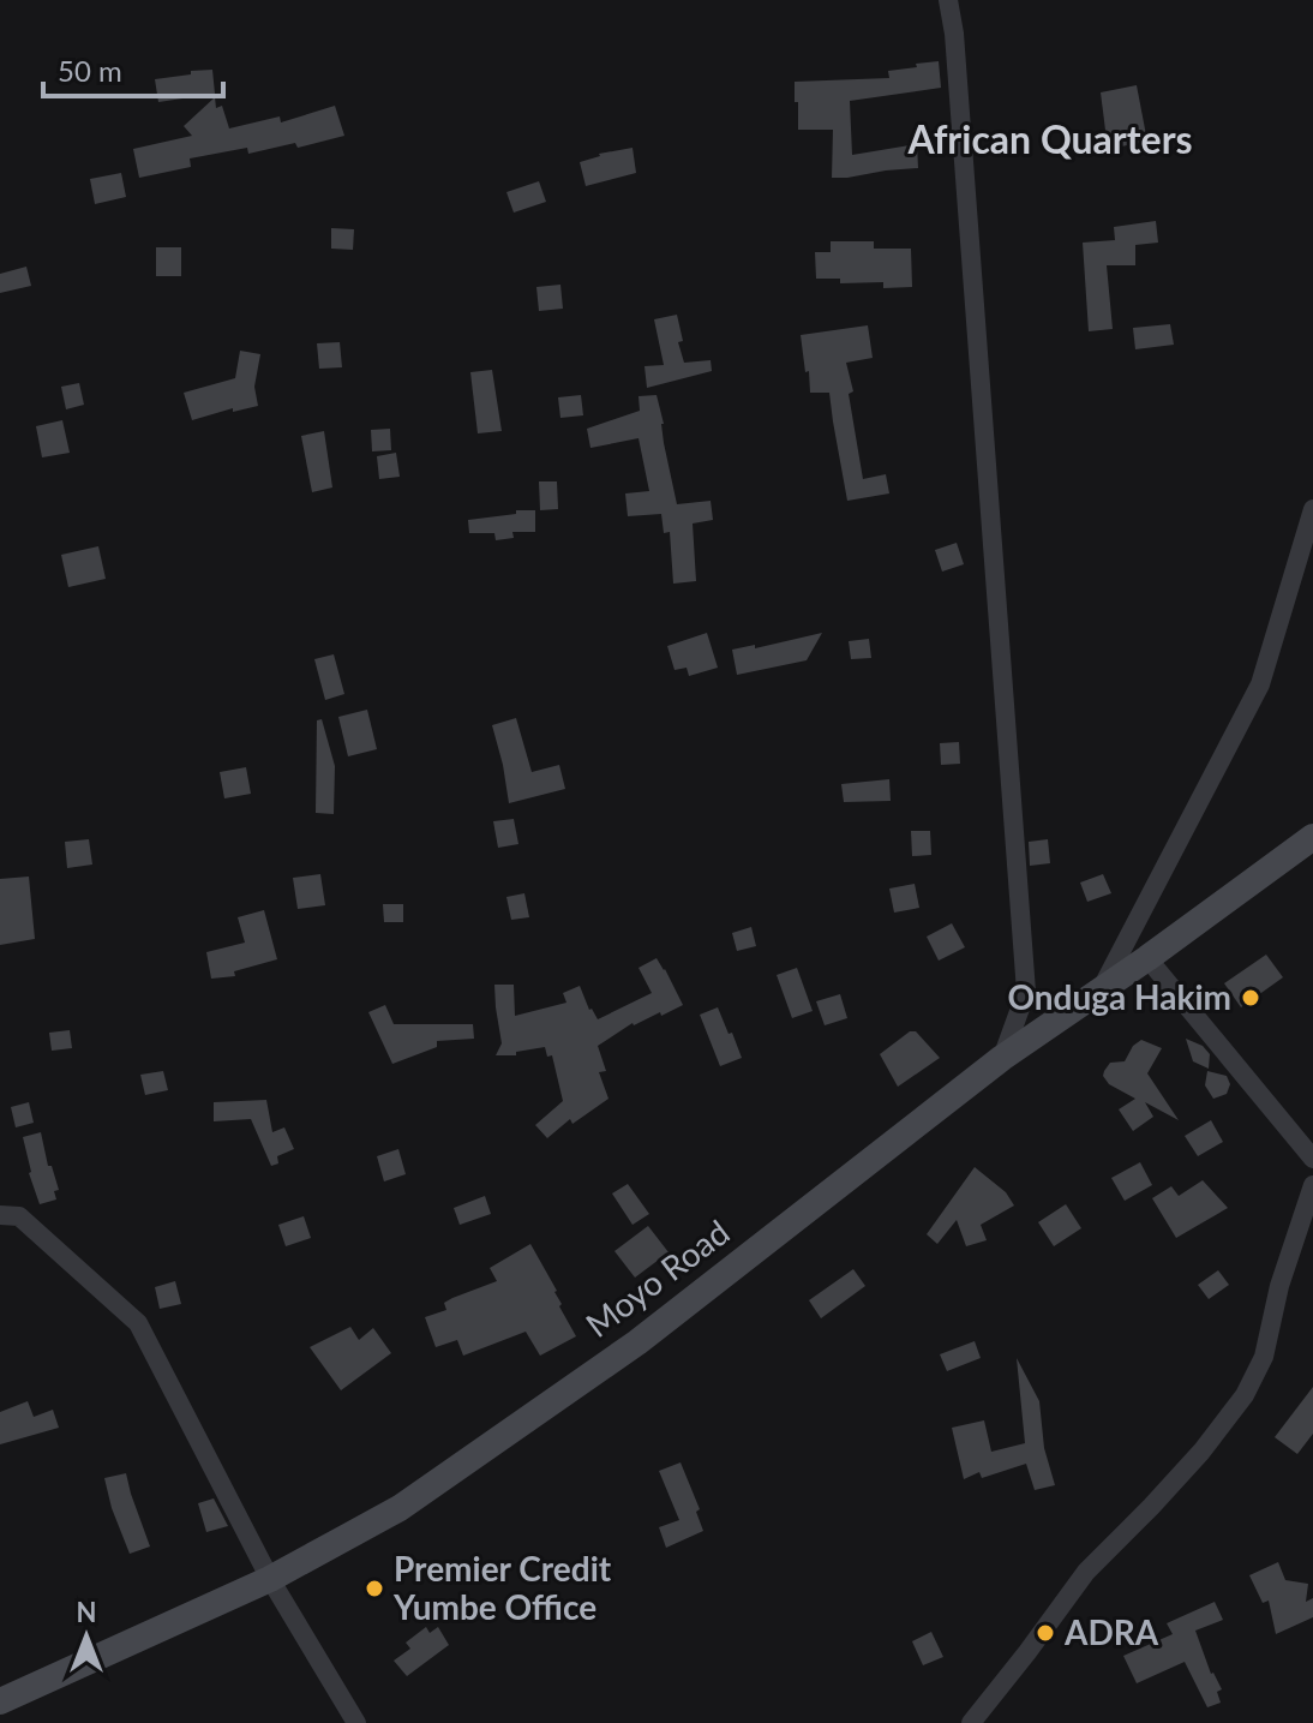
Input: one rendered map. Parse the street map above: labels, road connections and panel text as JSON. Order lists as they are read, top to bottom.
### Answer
{
  "streets": {
    "main road": ["Moyo Road"]
  },
  "districts": ["African Quarters"],
  "places": ["Onduga Hakim", "Premier Credit Yumbe Office", "ADRA"],
  "scale_bar": "50 m",
  "north": "top"
}
